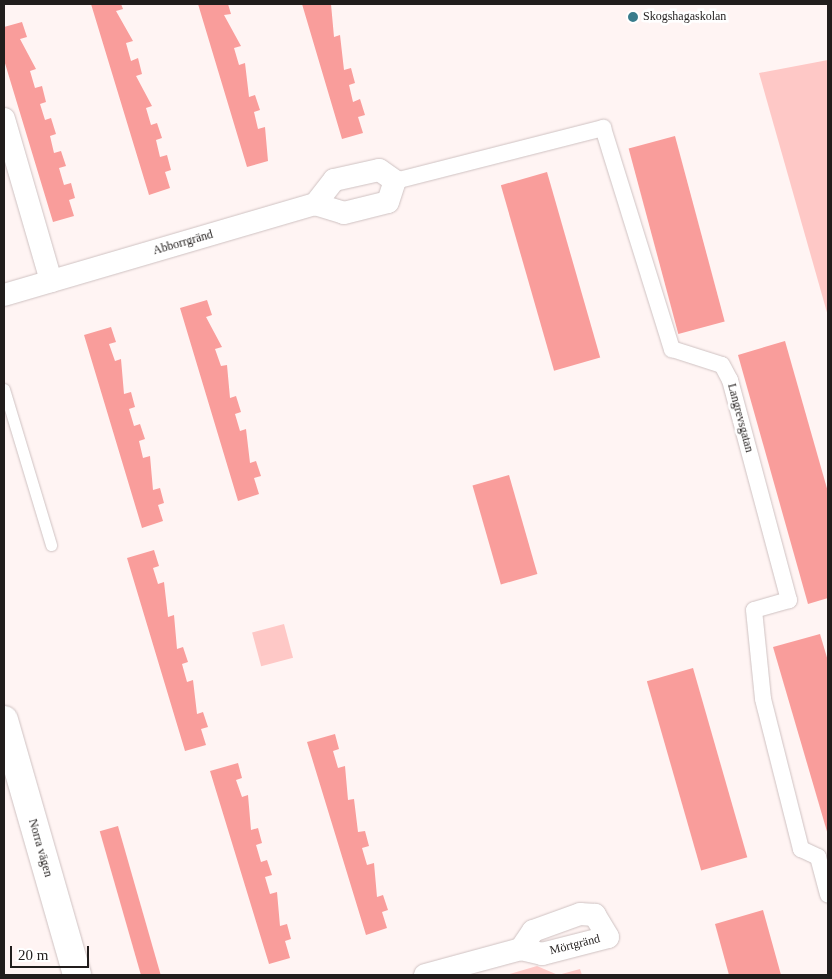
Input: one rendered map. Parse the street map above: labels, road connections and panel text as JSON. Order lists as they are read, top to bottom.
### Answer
{
  "streets": {
    "street": ["Abborrgränd", "Langrevsgatan", "Norra vägen"]
  },
  "places": ["Skogshagaskolan"],
  "scale_bar": "20 m"
}
